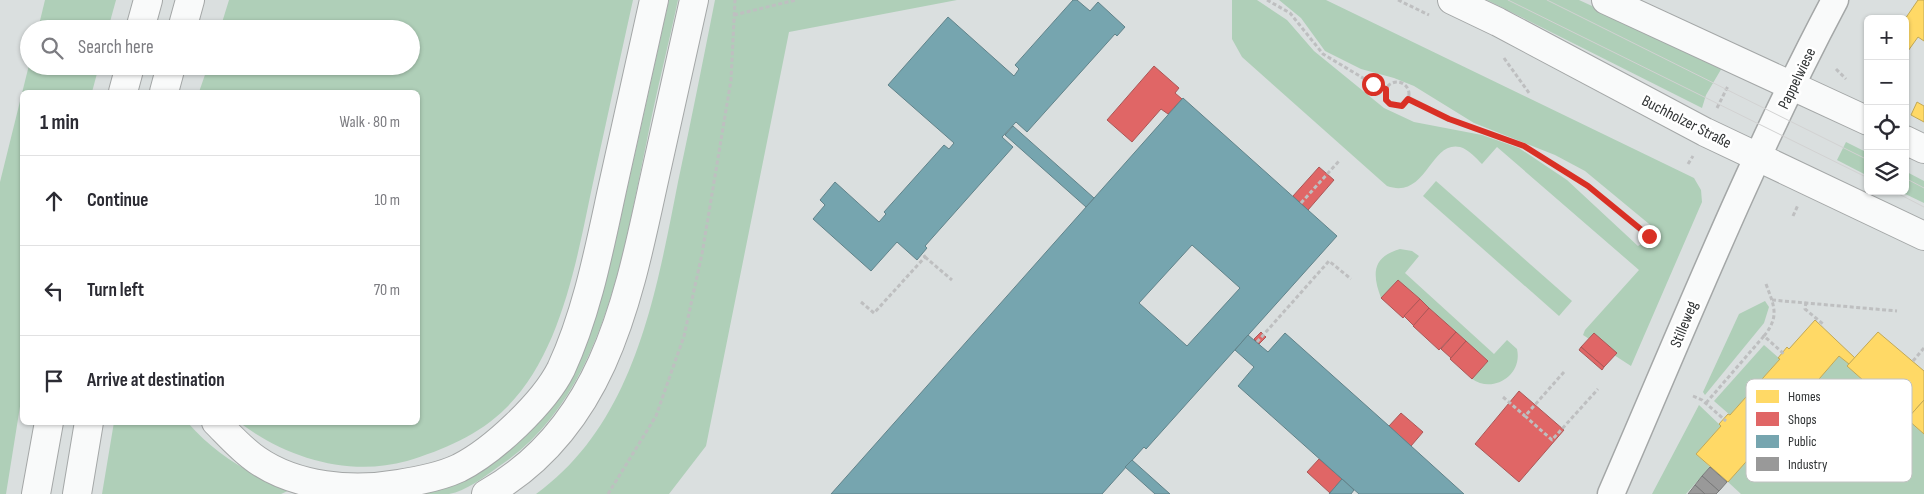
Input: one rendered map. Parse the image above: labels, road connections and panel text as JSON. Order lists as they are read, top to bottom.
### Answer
{
  "streets": {
    "main road": ["Buchholzer Straße"],
    "street": ["Pappelwiese", "Stilleweg"]
  },
  "crossings": [
    ["Pappelwiese", "Buchholzer Straße"],
    ["Pappelwiese", "Stilleweg"],
    ["Buchholzer Straße", "Stilleweg"]
  ],
  "legend": [
    "Homes",
    "Shops",
    "Public",
    "Industry"
  ],
  "page": {
    "map_buttons": ["+", "−"],
    "search": "Search here",
    "heading": ["1 min", "Walk · 80 m"],
    "list": [
      ["Continue", "10 m"],
      ["Turn left", "70 m"],
      "Arrive at destination"
    ]
  }
}
